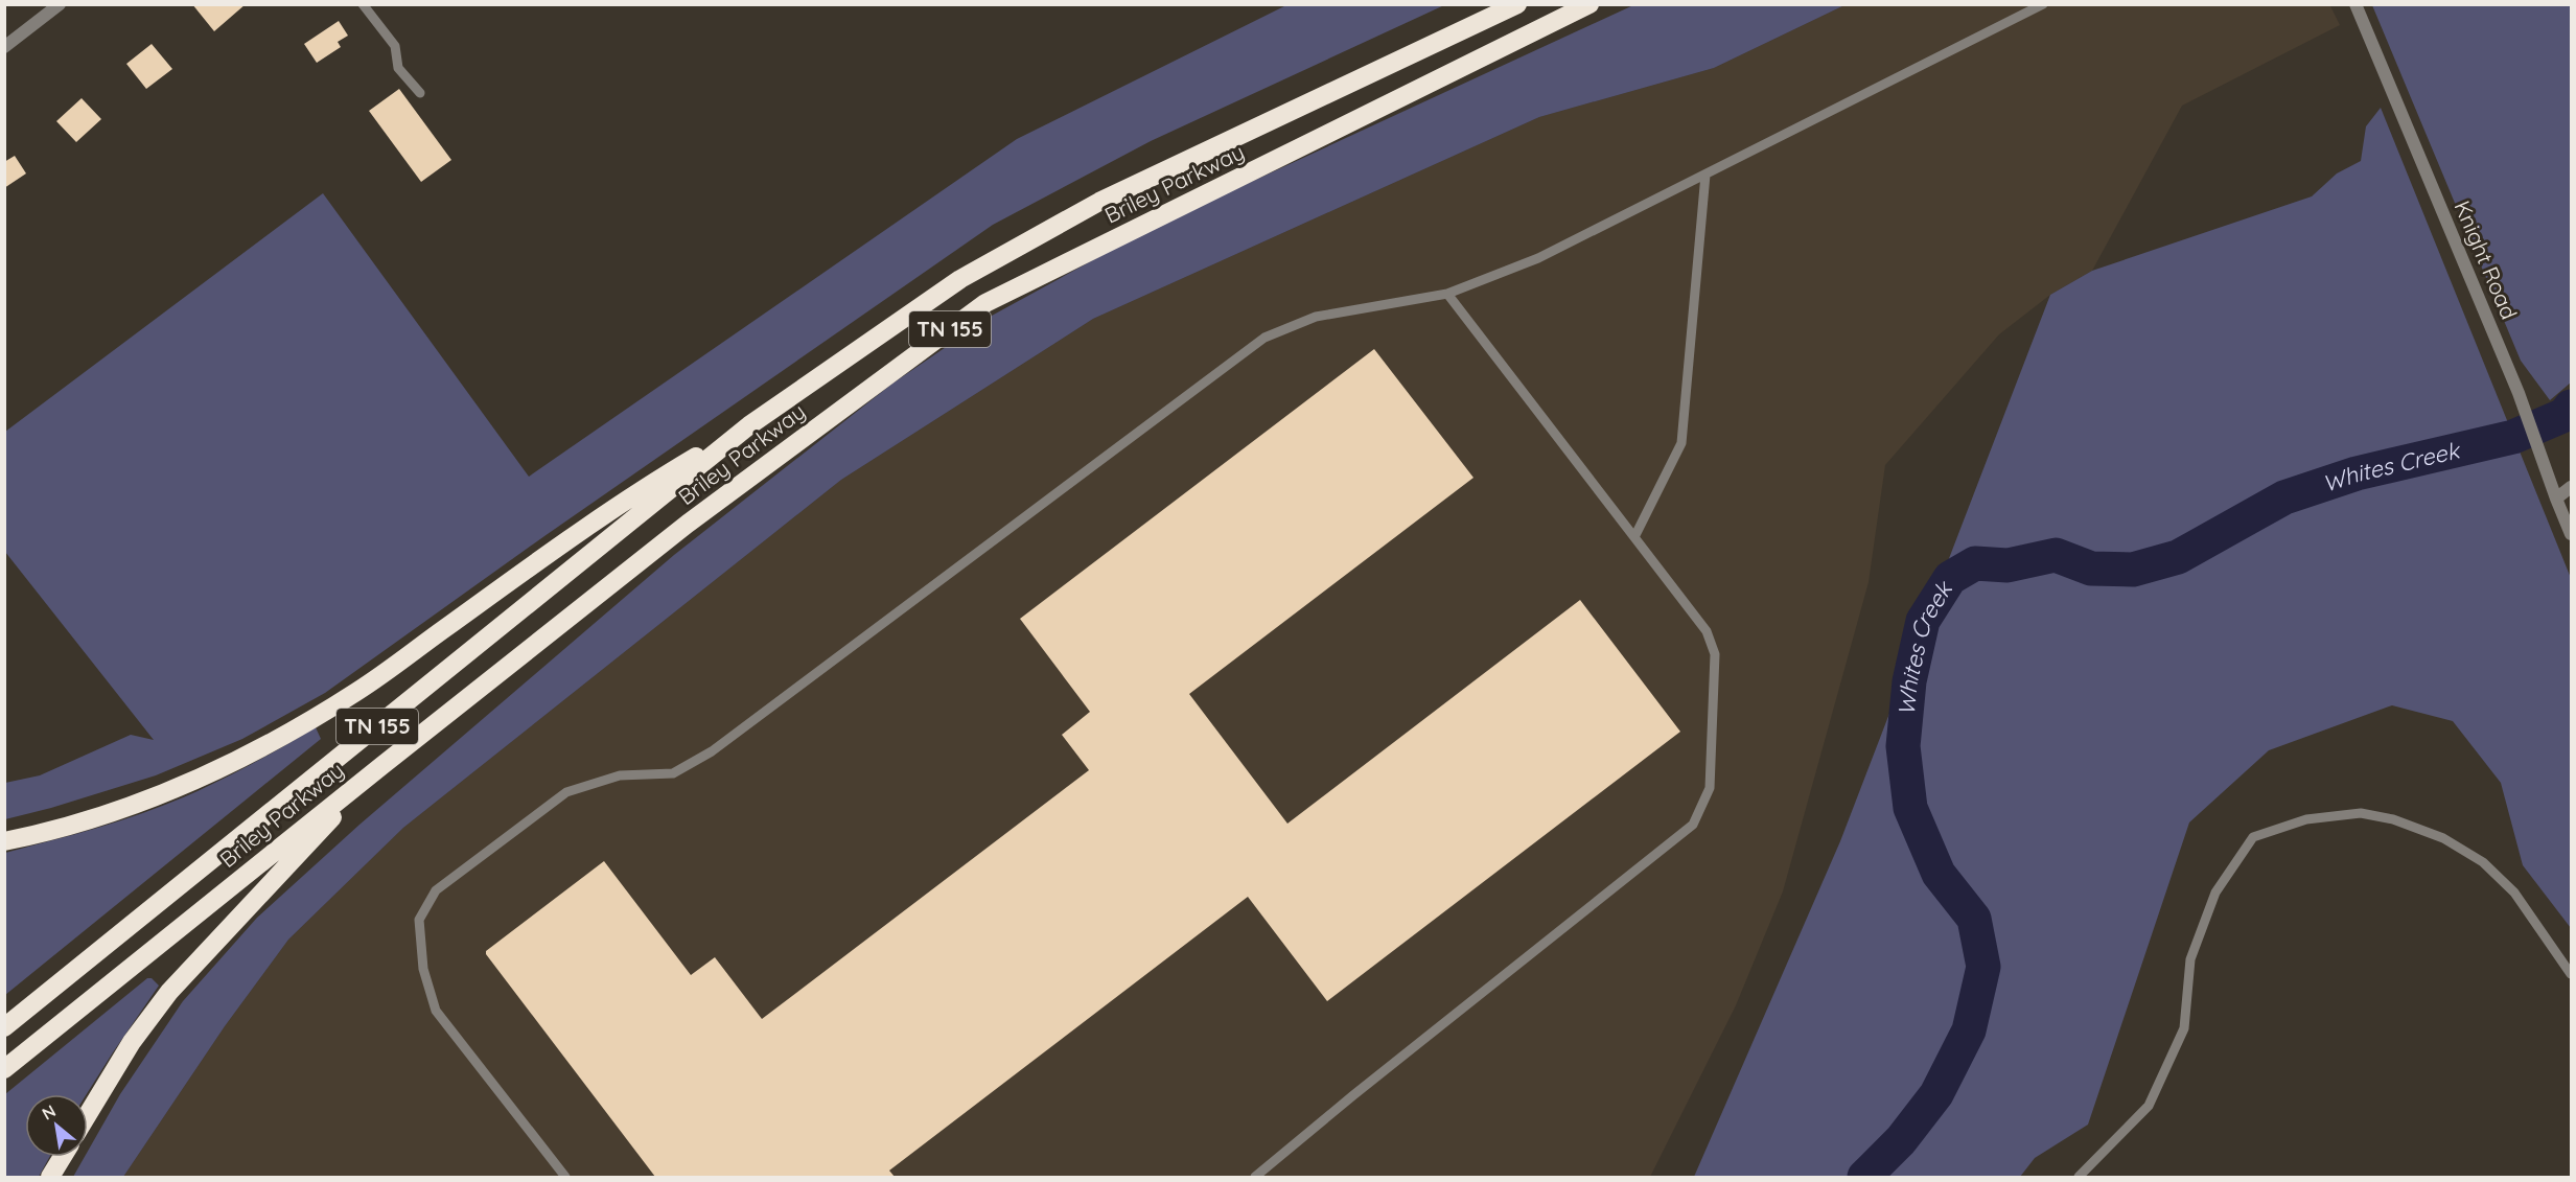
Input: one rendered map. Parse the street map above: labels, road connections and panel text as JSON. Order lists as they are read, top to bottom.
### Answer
{
  "streets": {
    "highway": ["Briley Parkway", "TN 155"],
    "street": ["Knight Road"]
  },
  "water": ["Whites Creek"],
  "north": "top left"
}
